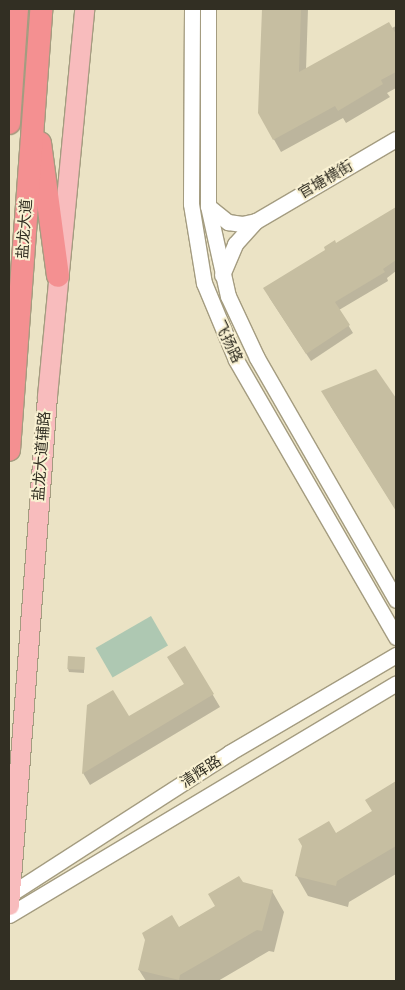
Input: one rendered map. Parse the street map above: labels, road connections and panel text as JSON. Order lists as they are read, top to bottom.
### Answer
{
  "streets": {
    "highway": ["盐龙大道"],
    "main road": ["盐龙大道辅路"],
    "street": ["官塘横街", "飞扬路", "清辉路"]
  },
  "crossings": [
    ["官塘横街", "飞扬路"],
    ["盐龙大道辅路", "清辉路"]
  ]
}
